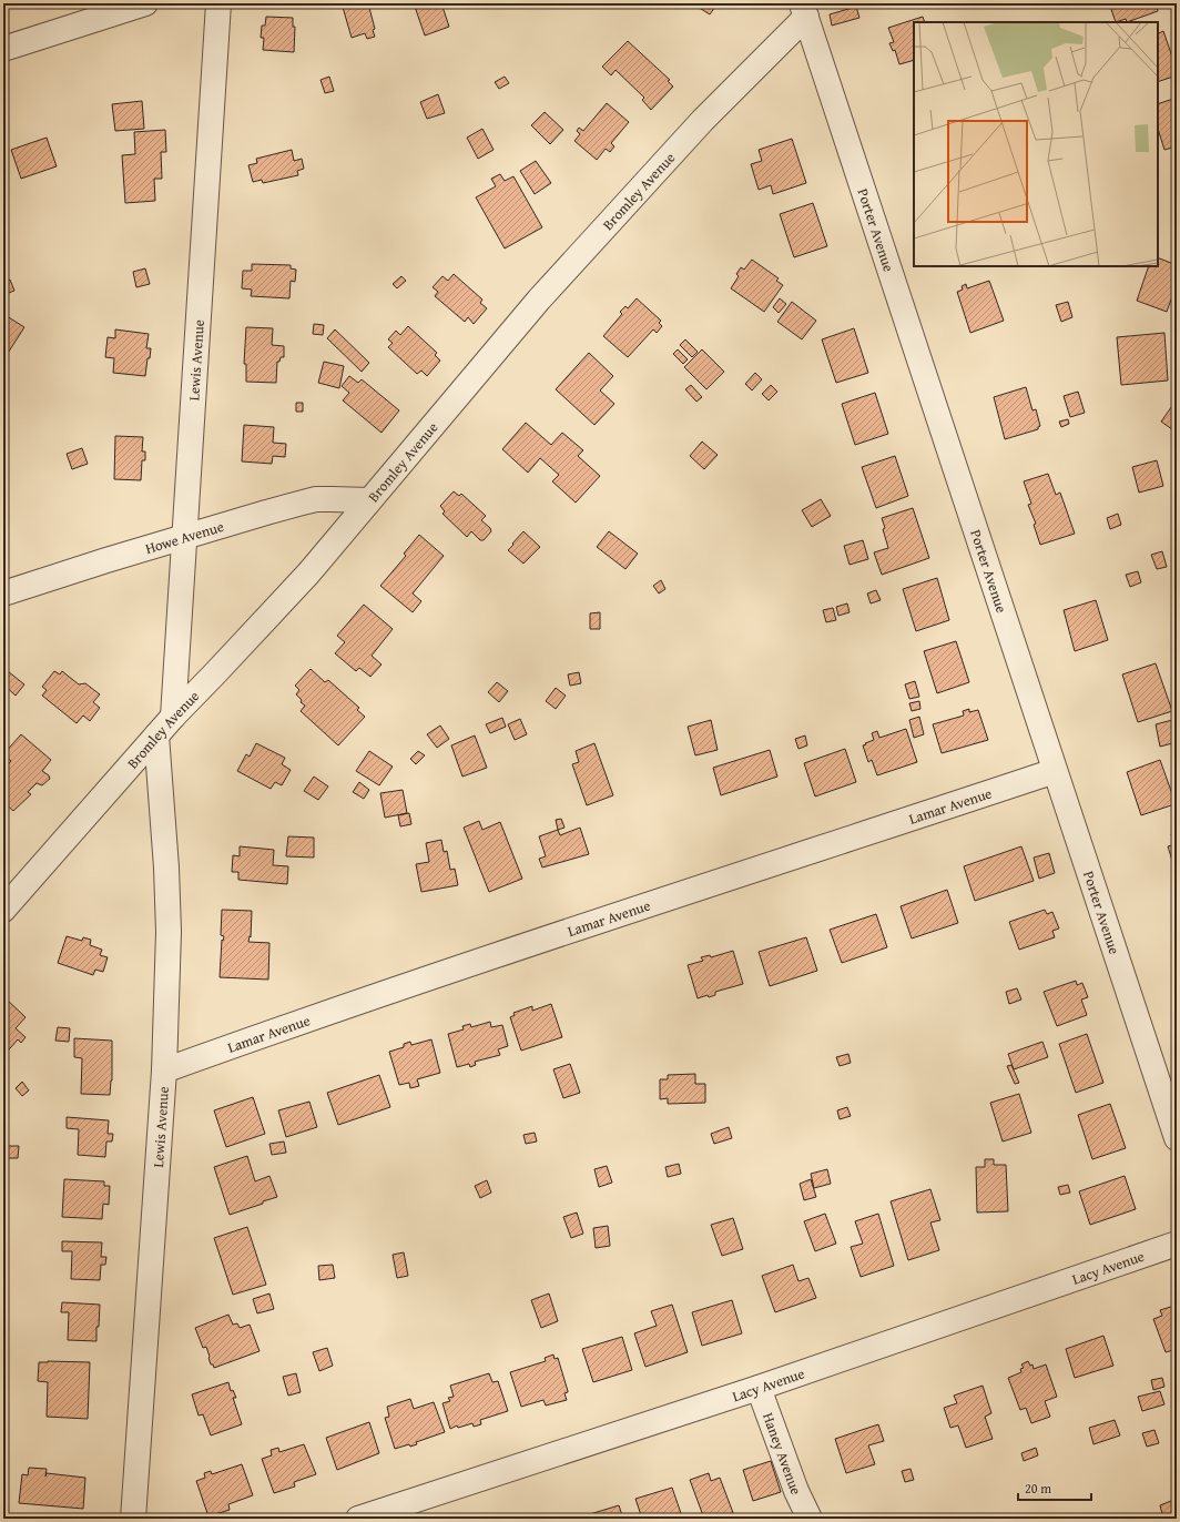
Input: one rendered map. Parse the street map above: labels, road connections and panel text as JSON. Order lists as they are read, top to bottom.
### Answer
{
  "streets": {
    "street": [
      "Bromley Avenue",
      "Porter Avenue",
      "Lewis Avenue",
      "Howe Avenue",
      "Lamar Avenue",
      "Lacy Avenue",
      "Haney Avenue"
    ]
  },
  "crossings": [
    ["Bromley Avenue", "Porter Avenue"],
    ["Bromley Avenue", "Lewis Avenue"],
    ["Bromley Avenue", "Howe Avenue"],
    ["Porter Avenue", "Lamar Avenue"],
    ["Lewis Avenue", "Howe Avenue"],
    ["Lewis Avenue", "Lamar Avenue"],
    ["Lacy Avenue", "Haney Avenue"]
  ],
  "scale_bar": "20 m"
}
